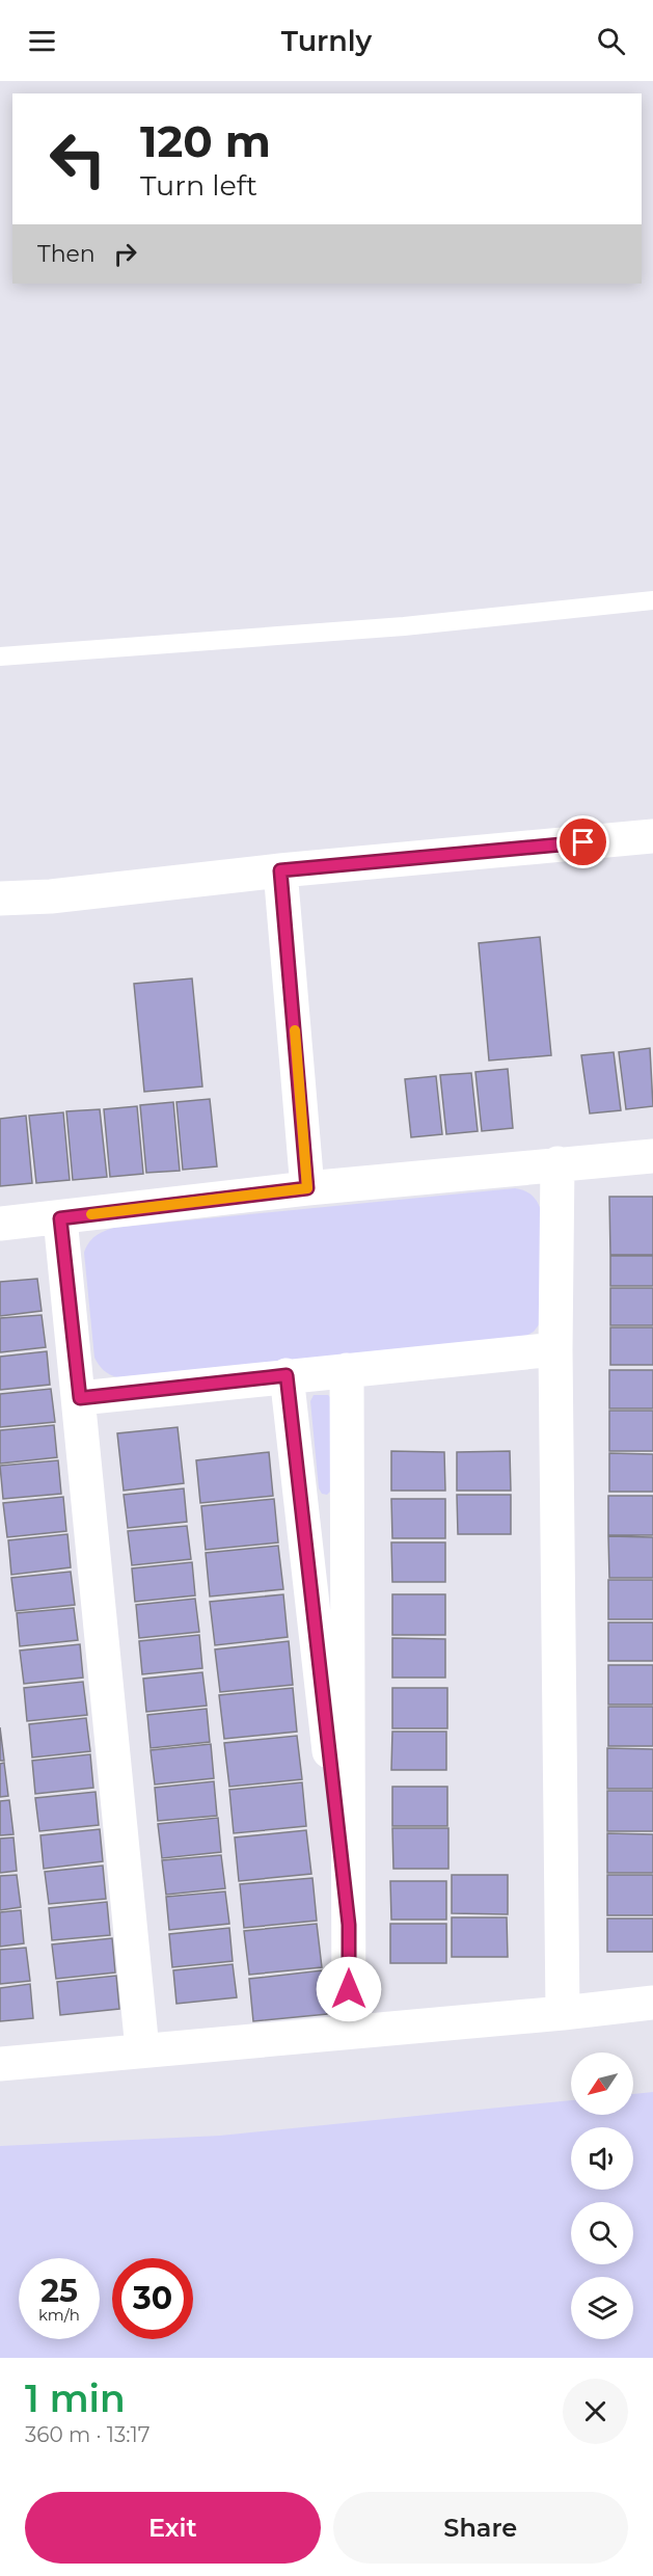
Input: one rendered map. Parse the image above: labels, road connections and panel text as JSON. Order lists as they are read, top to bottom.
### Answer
{
  "north": "bottom left",
  "page": {
    "header": "Turnly",
    "turn": ["120 m", "Turn left"],
    "then": "Then",
    "speed": "25 km/h",
    "limit": "30",
    "heading": ["1 min", "360 m · 13:17"],
    "buttons": ["Exit", "Share"]
  }
}
